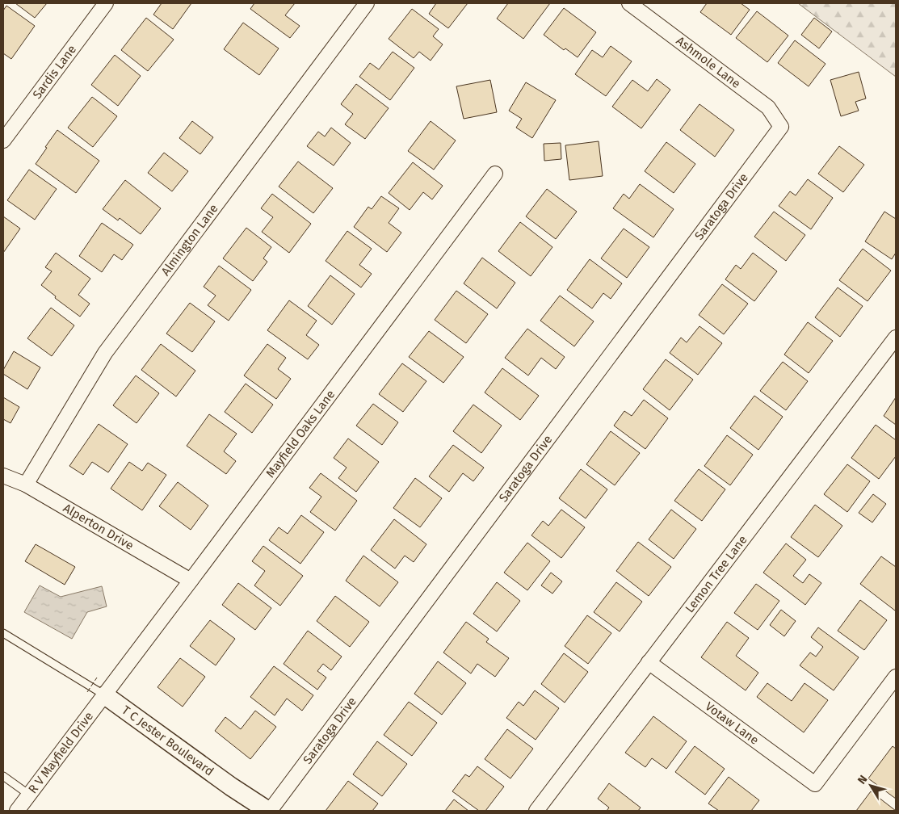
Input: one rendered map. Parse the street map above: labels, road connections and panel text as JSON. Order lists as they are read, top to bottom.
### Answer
{
  "streets": {
    "street": [
      "Ashmole Lane",
      "Sardis Lane",
      "Saratoga Drive",
      "Almington Lane",
      "Mayfield Oaks Lane",
      "Alperton Drive",
      "Lemon Tree Lane",
      "Votaw Lane",
      "T C Jester Boulevard",
      "R V Mayfield Drive"
    ]
  },
  "crossings": [
    ["Ashmole Lane", "Saratoga Drive"],
    ["Saratoga Drive", "T C Jester Boulevard"],
    ["Almington Lane", "Alperton Drive"],
    ["Mayfield Oaks Lane", "Alperton Drive"],
    ["Mayfield Oaks Lane", "T C Jester Boulevard"],
    ["Mayfield Oaks Lane", "R V Mayfield Drive"],
    ["Lemon Tree Lane", "Votaw Lane"],
    ["T C Jester Boulevard", "R V Mayfield Drive"]
  ],
  "north": "top left"
}
